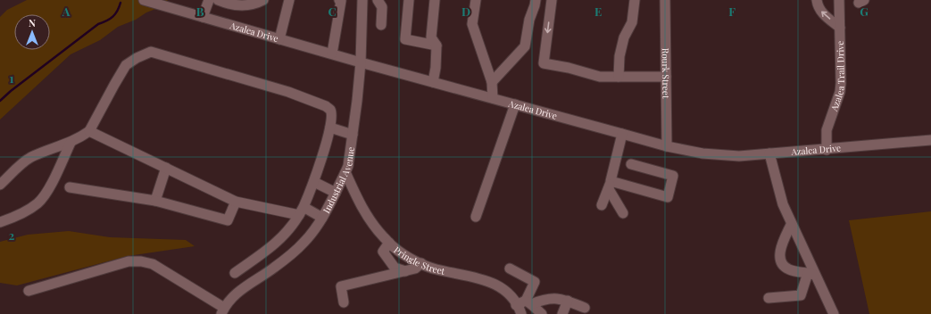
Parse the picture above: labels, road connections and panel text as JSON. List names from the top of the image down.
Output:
{
  "streets": {
    "street": [
      "Azalea Drive",
      "Rourk Street",
      "Azalea Trail Drive",
      "Industrial Avenue",
      "Pringle Street"
    ]
  },
  "crossings": [
    ["Azalea Drive", "Rourk Street"],
    ["Azalea Drive", "Azalea Trail Drive"],
    ["Azalea Drive", "Industrial Avenue"],
    ["Industrial Avenue", "Pringle Street"]
  ],
  "north": "top",
  "grid": {
    "columns": [
      "A",
      "B",
      "C",
      "D",
      "E",
      "F",
      "G"
    ],
    "rows": ["1", "2"]
  }
}
